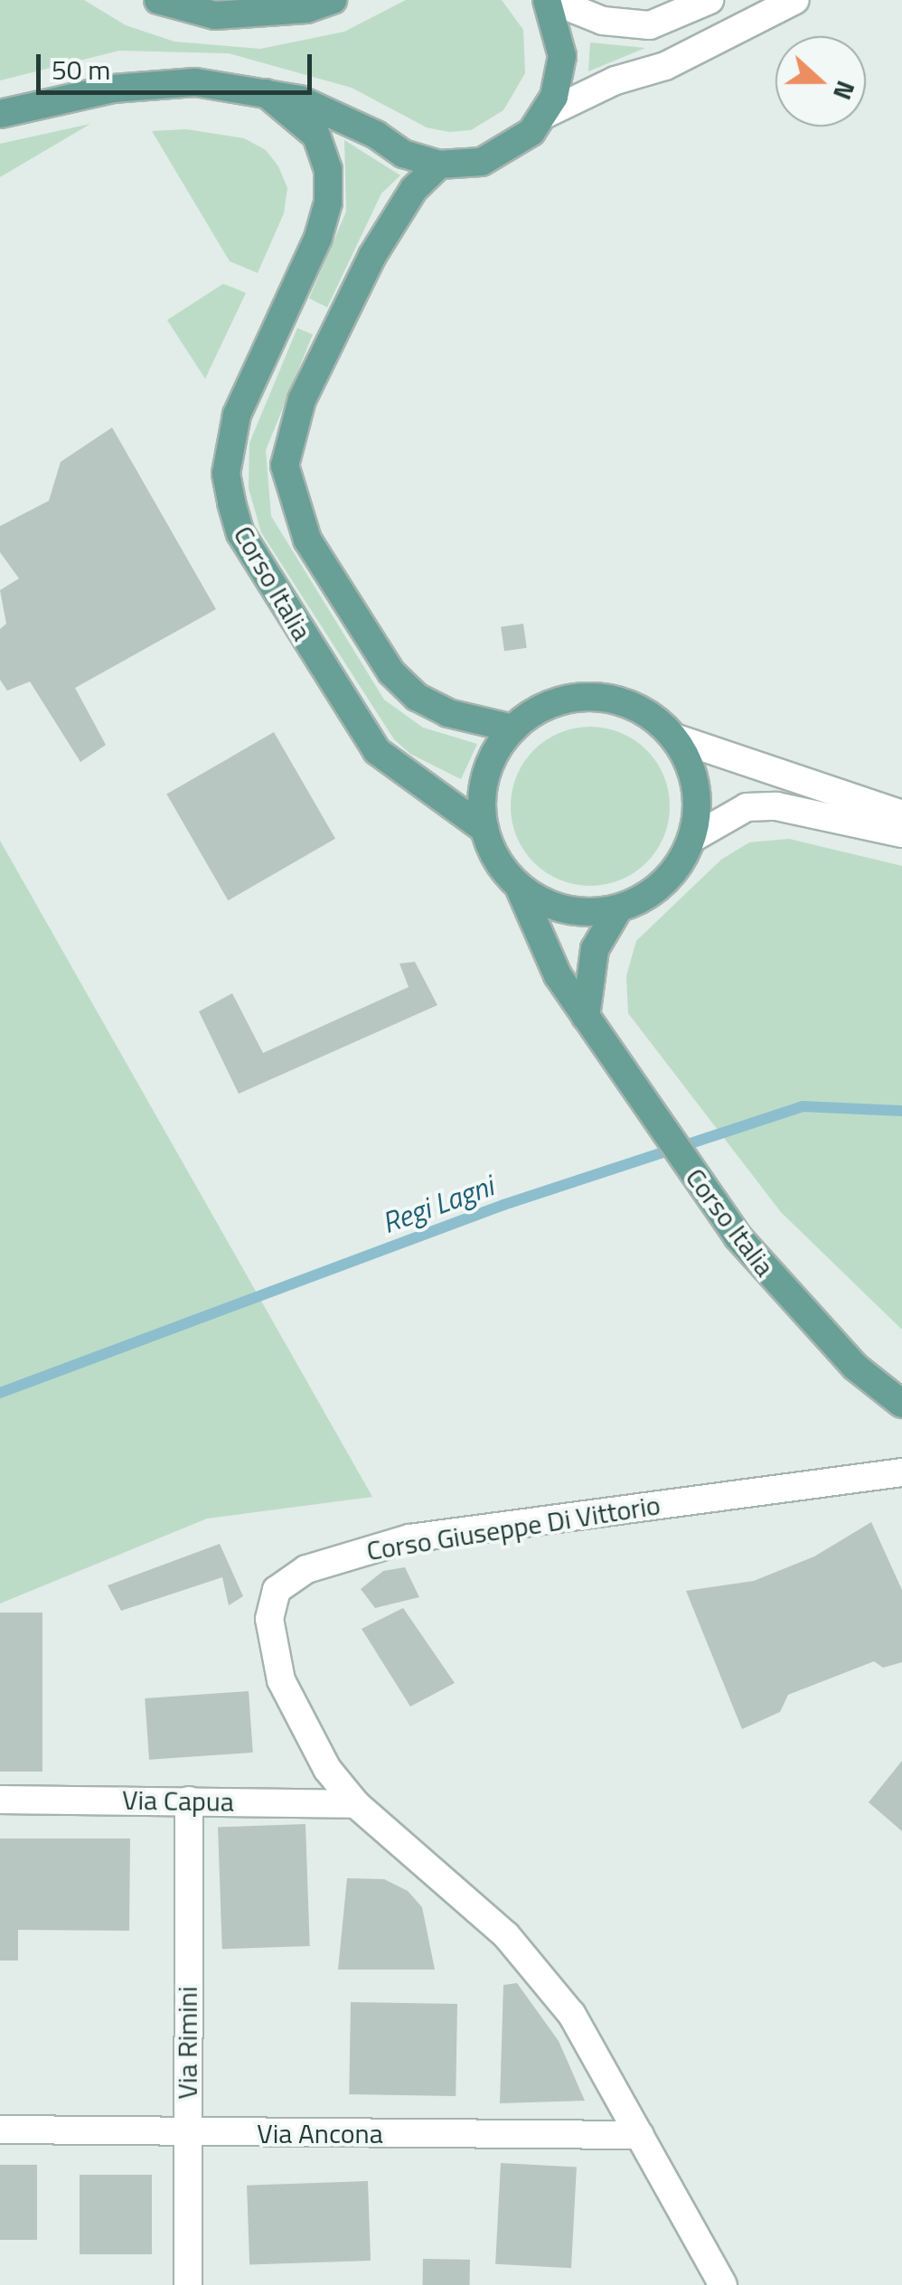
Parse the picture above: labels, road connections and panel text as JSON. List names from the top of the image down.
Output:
{
  "streets": {
    "main road": ["Corso Italia"],
    "street": [
      "Corso Giuseppe Di Vittorio",
      "Via Capua",
      "Via Rimini",
      "Via Ancona"
    ]
  },
  "crossings": [
    ["Corso Giuseppe Di Vittorio", "Via Capua"],
    ["Corso Giuseppe Di Vittorio", "Via Ancona"],
    ["Via Capua", "Via Rimini"],
    ["Via Rimini", "Via Ancona"]
  ],
  "water": ["Regi Lagni"],
  "scale_bar": "50 m",
  "north": "right"
}
